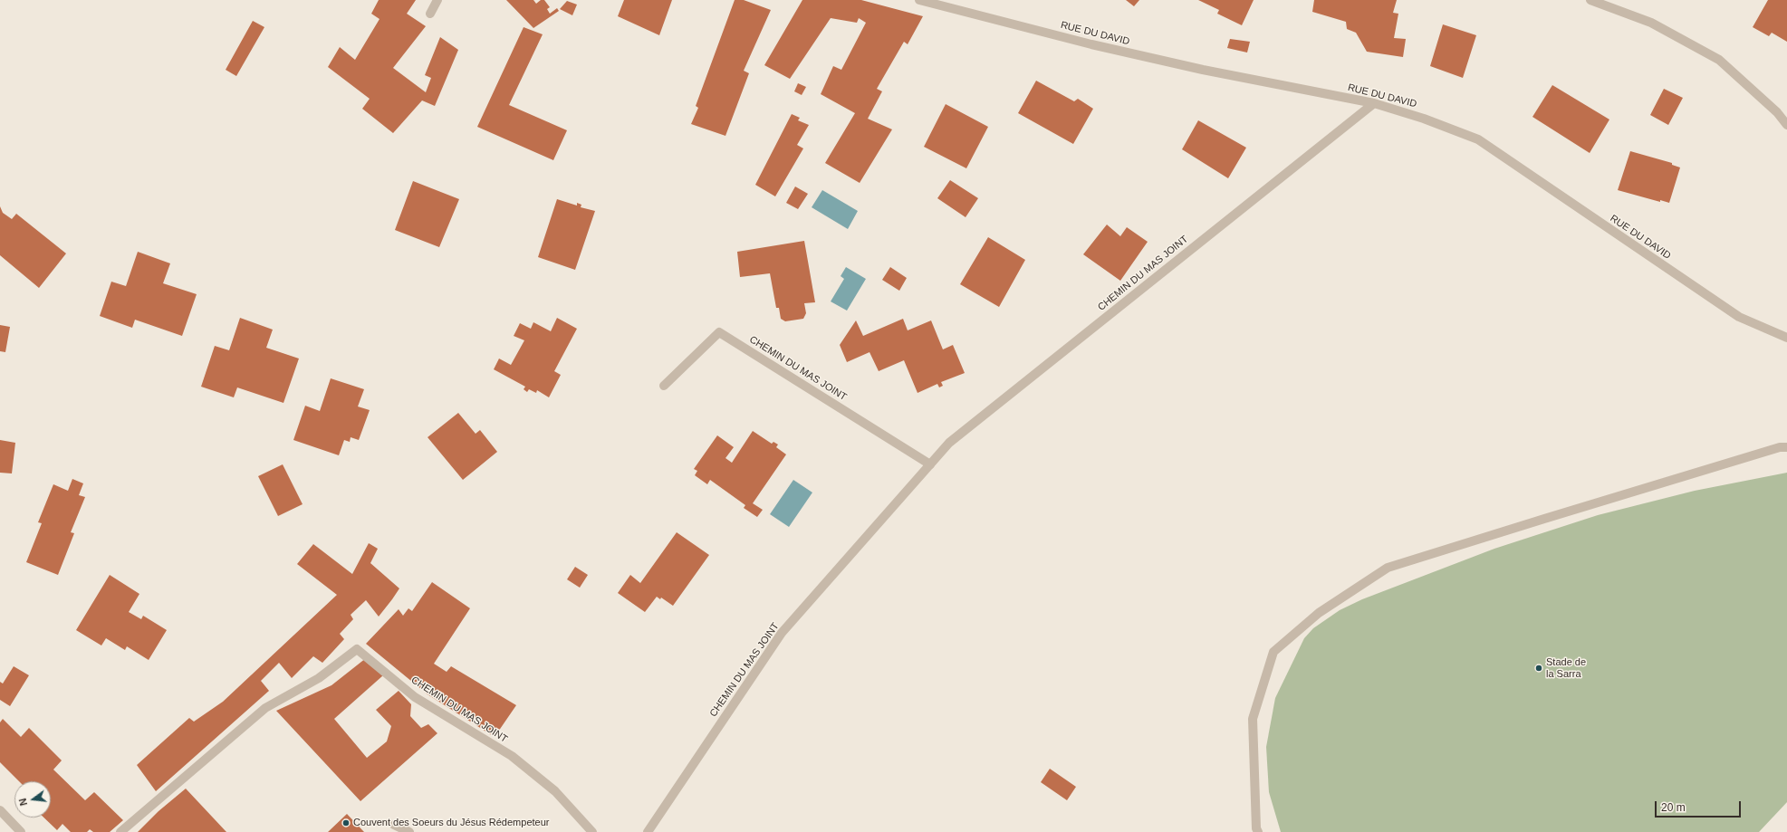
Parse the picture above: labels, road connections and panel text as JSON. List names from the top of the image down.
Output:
{
  "streets": {
    "street": ["RUE DU DAVID", "CHEMIN DU MAS JOINT"]
  },
  "crossings": [
    ["RUE DU DAVID", "CHEMIN DU MAS JOINT"]
  ],
  "places": ["Stade de la Sarra", "Couvent des Soeurs du Jésus Rédempeteur"],
  "scale_bar": "20 m",
  "north": "left"
}
